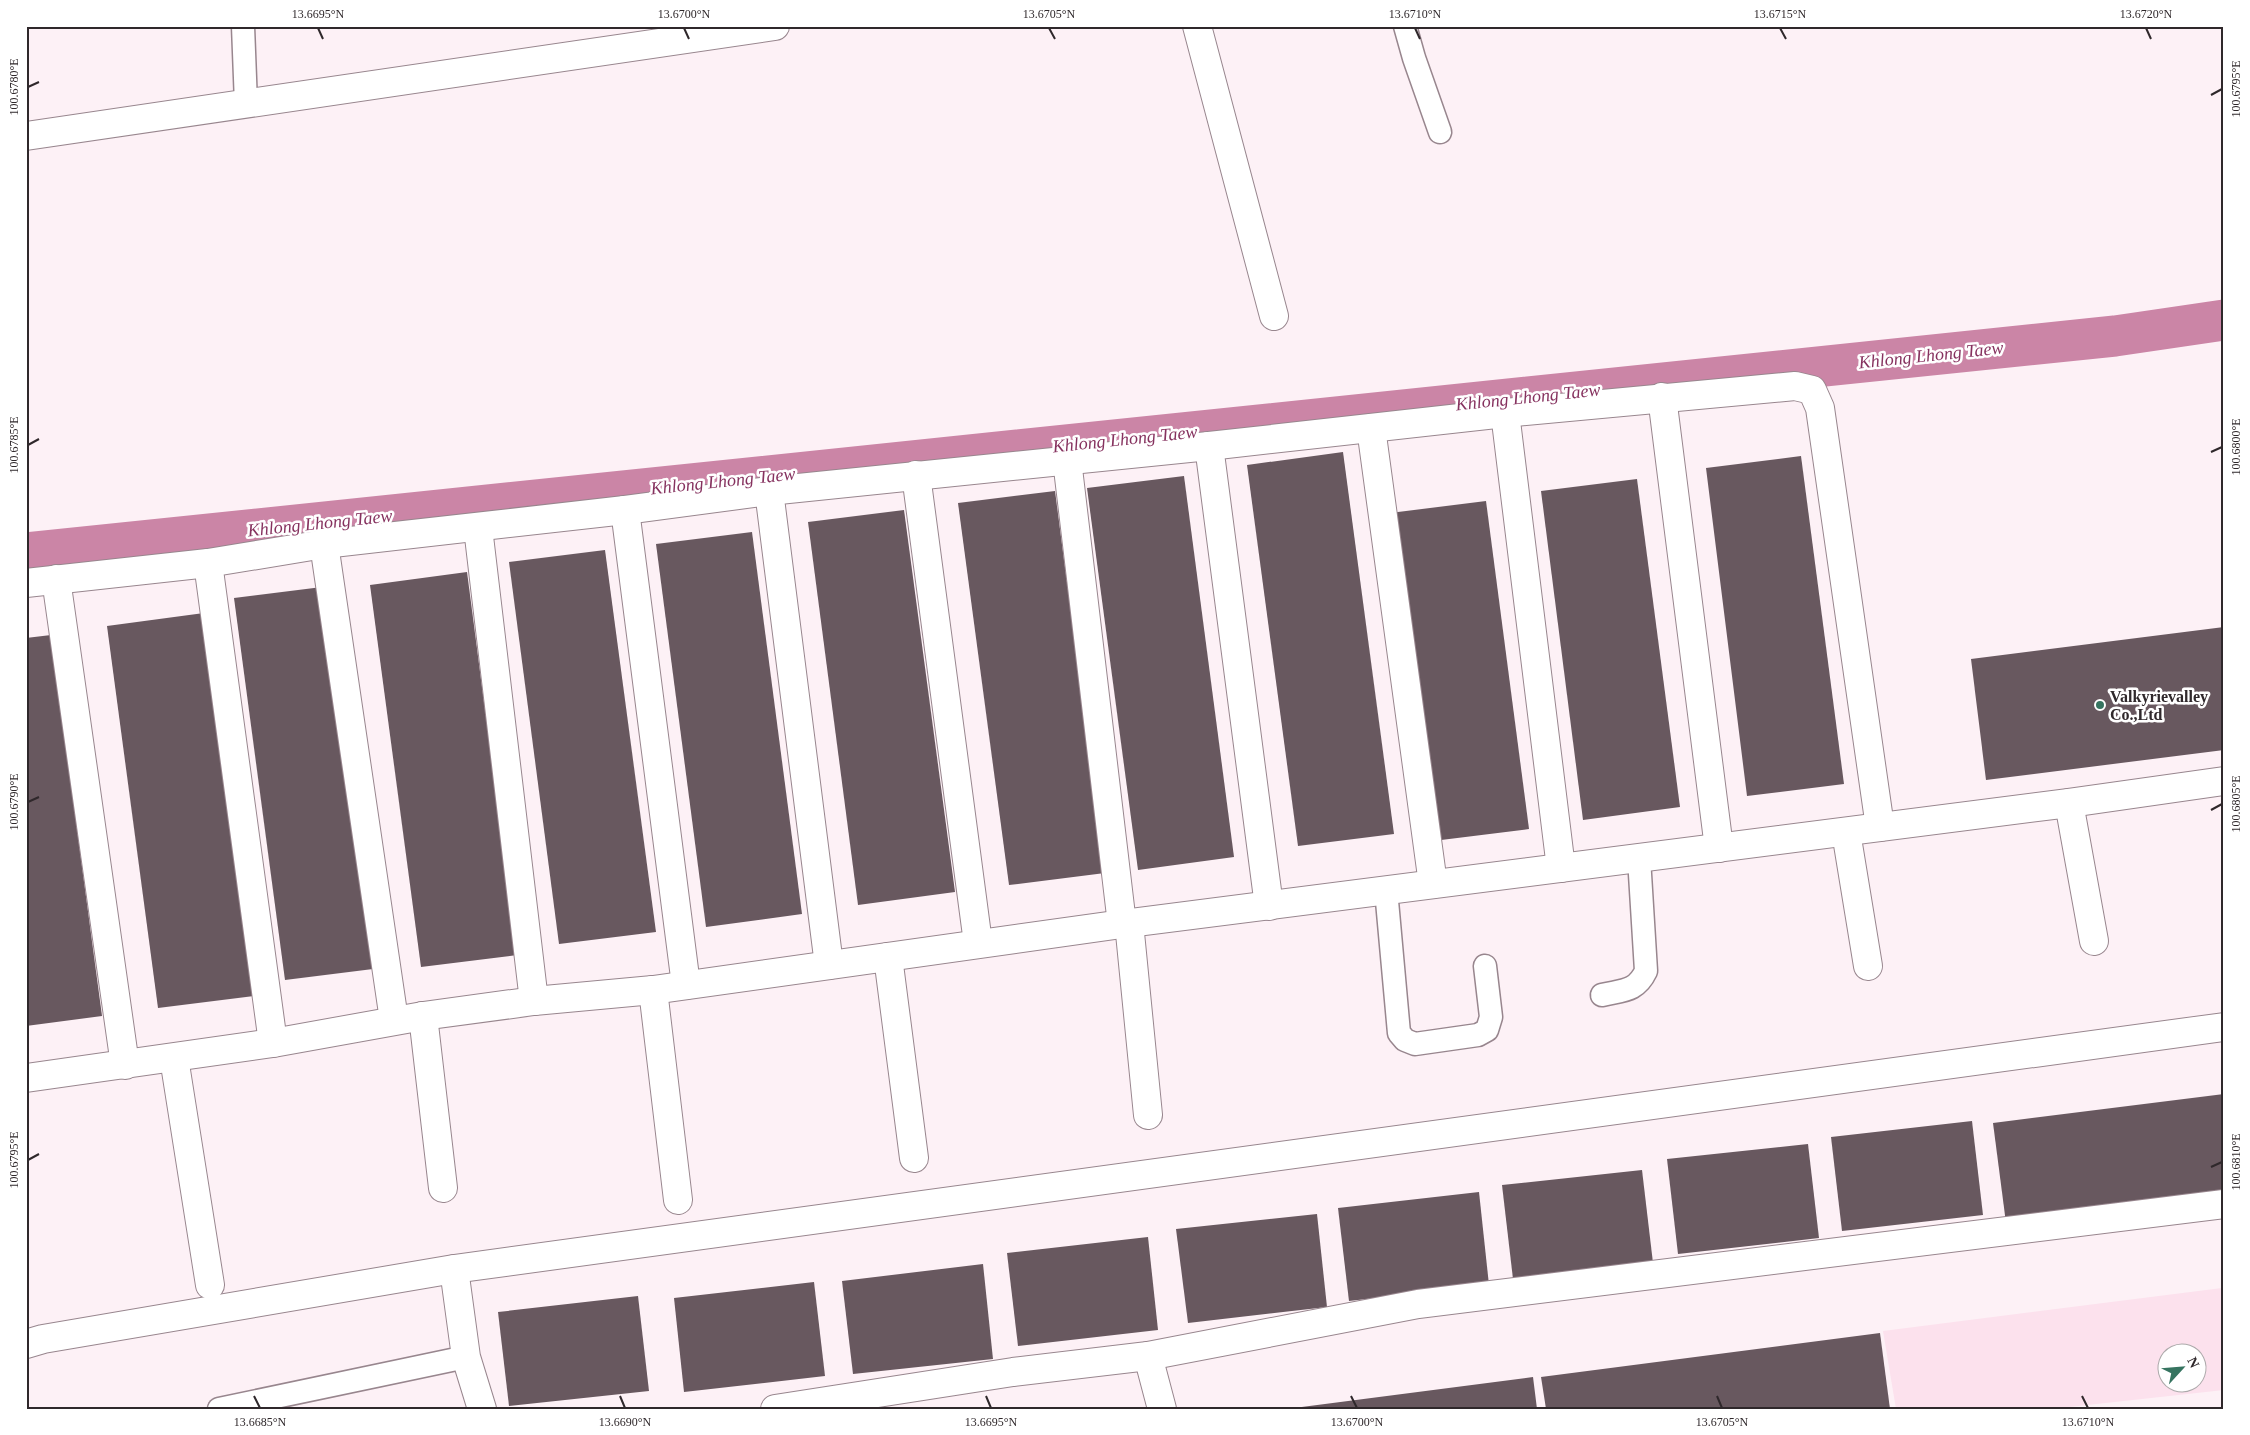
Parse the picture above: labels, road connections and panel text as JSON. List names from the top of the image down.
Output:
{
  "water": ["Khlong Lhong Taew"],
  "places": ["Valkyrievalley Co.,Ltd"],
  "north": "top right",
  "coordinates": [
    "13.6695°N",
    "13.6700°N",
    "13.6705°N",
    "13.6710°N",
    "13.6715°N",
    "13.6720°N",
    "100.6780°E",
    "100.6795°E",
    "100.6785°E",
    "100.6800°E",
    "100.6790°E",
    "100.6805°E",
    "100.6810°E",
    "13.6685°N",
    "13.6690°N"
  ]
}
